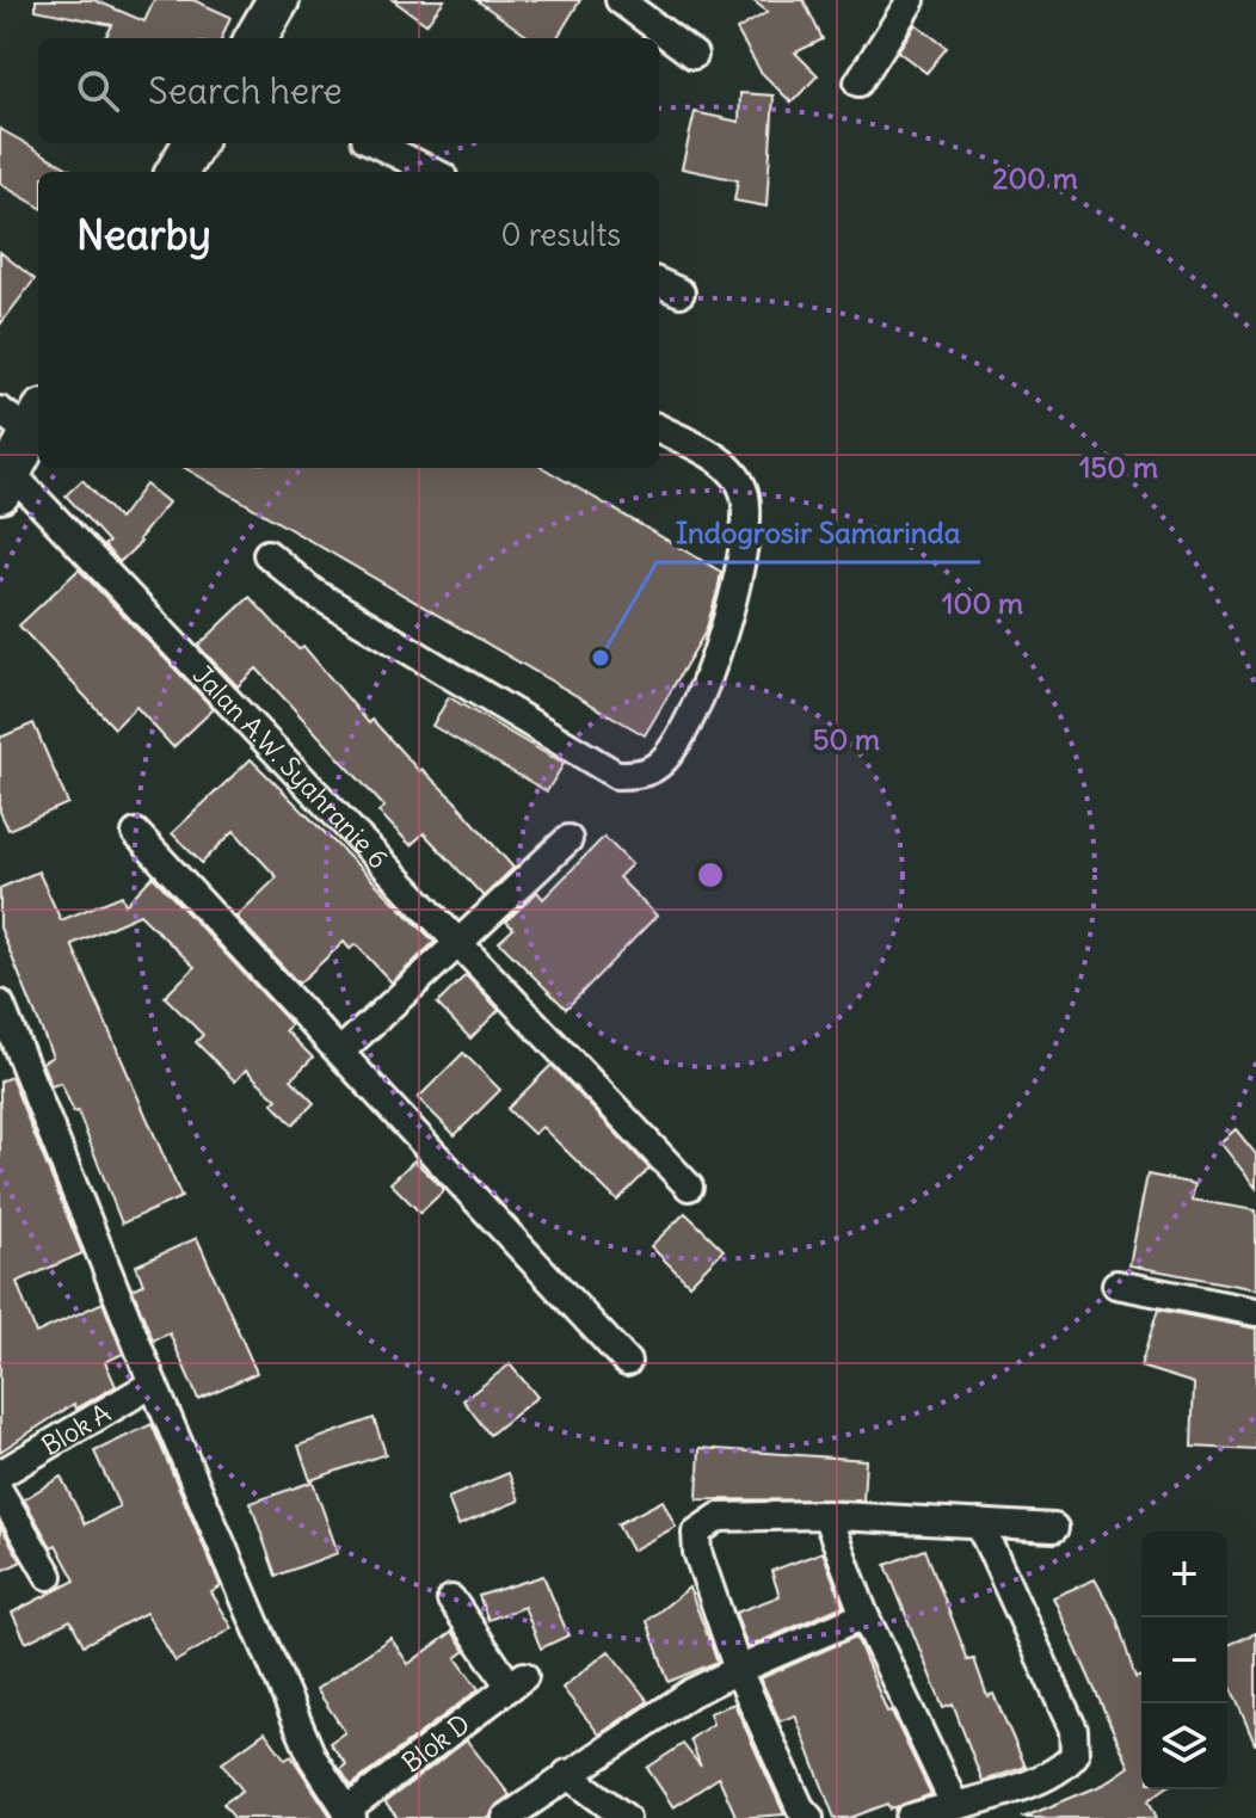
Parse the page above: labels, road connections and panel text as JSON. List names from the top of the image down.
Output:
{
  "streets": {
    "street": ["Jalan A.W. Syahranie 6", "Blok A", "Blok D"]
  },
  "places": ["Indogrosir Samarinda"],
  "page": {
    "search": "Search here",
    "heading": ["Nearby", "0 results"],
    "map_buttons": ["+", "−"]
  },
  "rings": [
    "200 m",
    "150 m",
    "100 m",
    "50 m"
  ]
}
